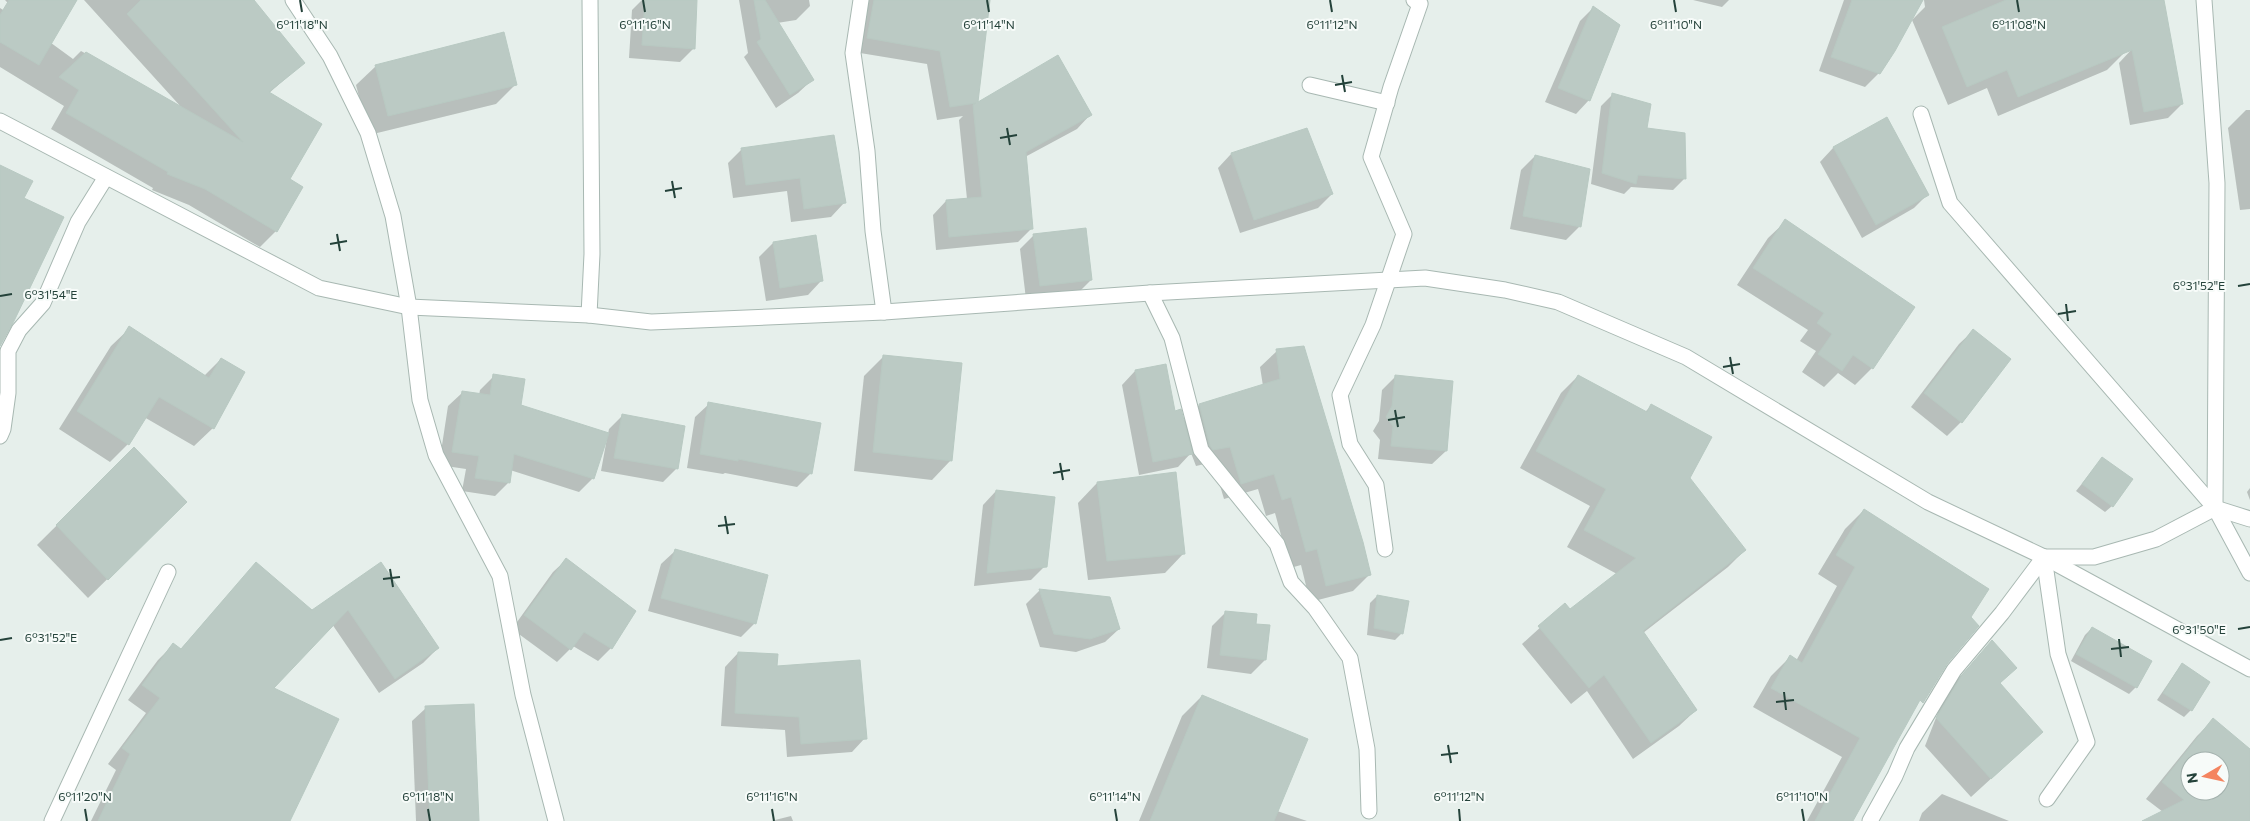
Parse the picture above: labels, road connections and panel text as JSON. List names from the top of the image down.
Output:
{
  "north": "left",
  "coordinates": [
    "6°11'18\"N",
    "6°11'16\"N",
    "6°11'14\"N",
    "6°11'12\"N",
    "6°11'10\"N",
    "6°11'08\"N",
    "6°31'52\"E",
    "6°31'54\"E",
    "6°31'50\"E",
    "6°11'20\"N"
  ]
}
